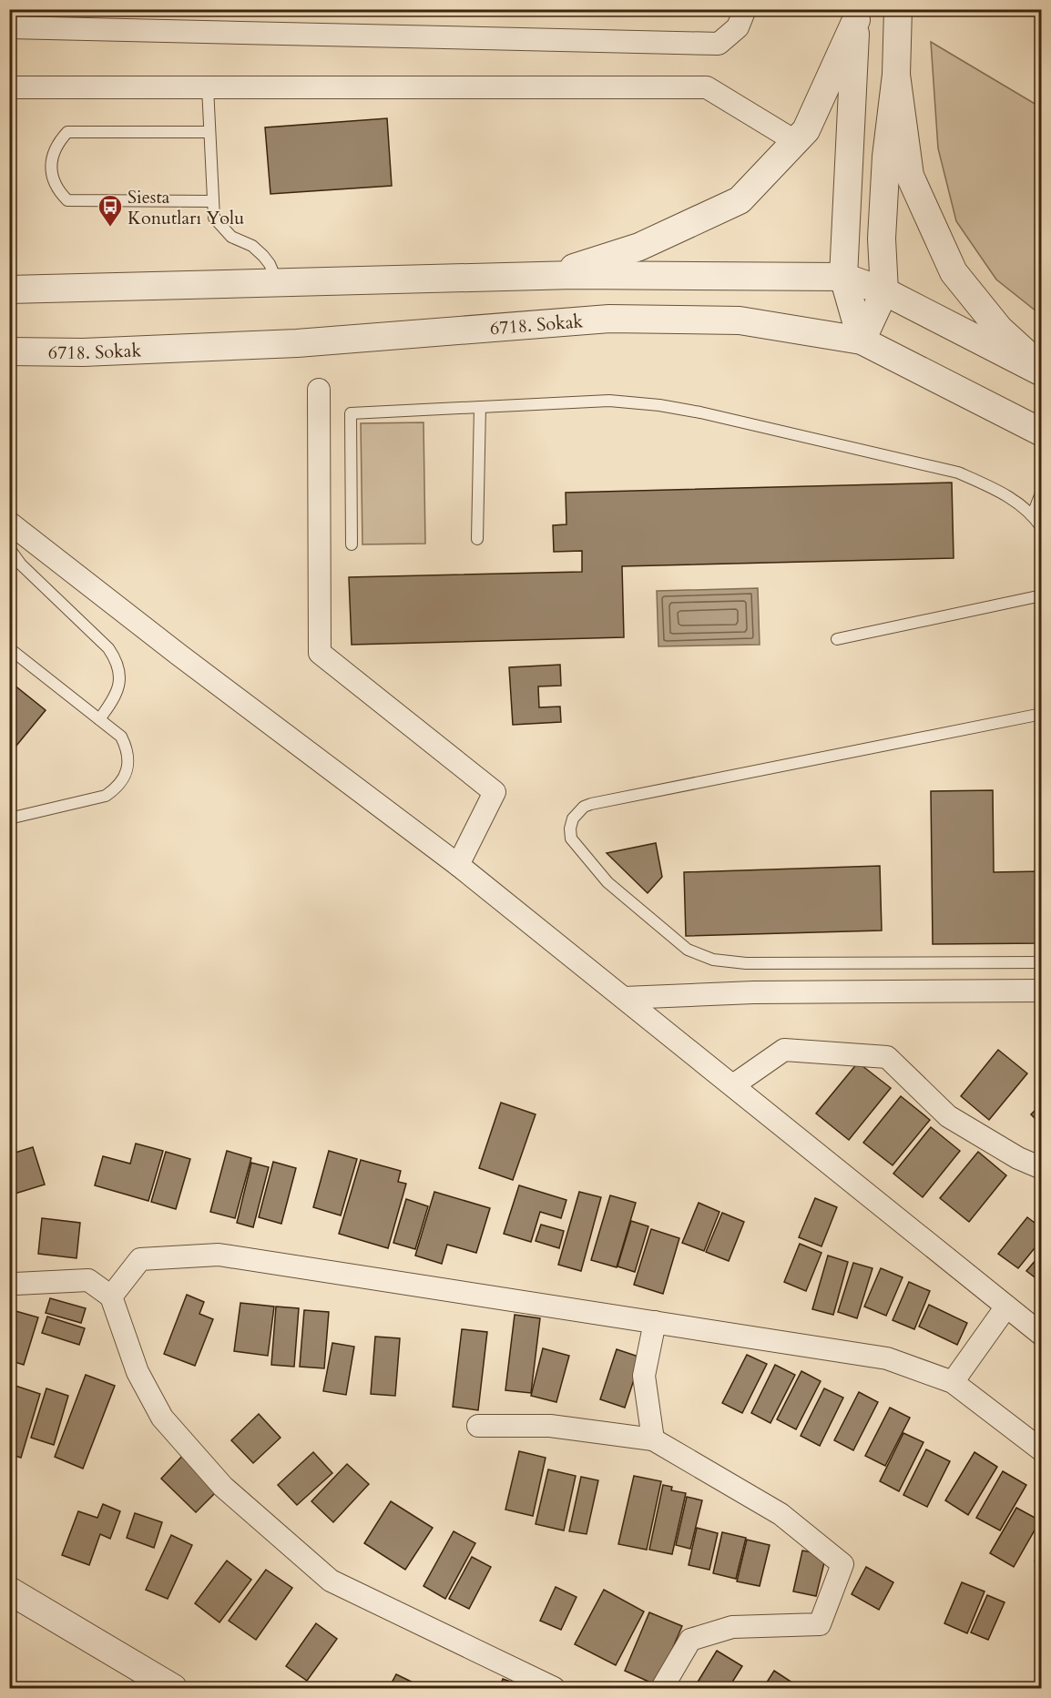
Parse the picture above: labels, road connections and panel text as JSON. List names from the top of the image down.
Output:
{
  "streets": {
    "street": ["6718. Sokak"]
  },
  "places": {
    "bus stop": ["Siesta Konutları Yolu"]
  }
}
